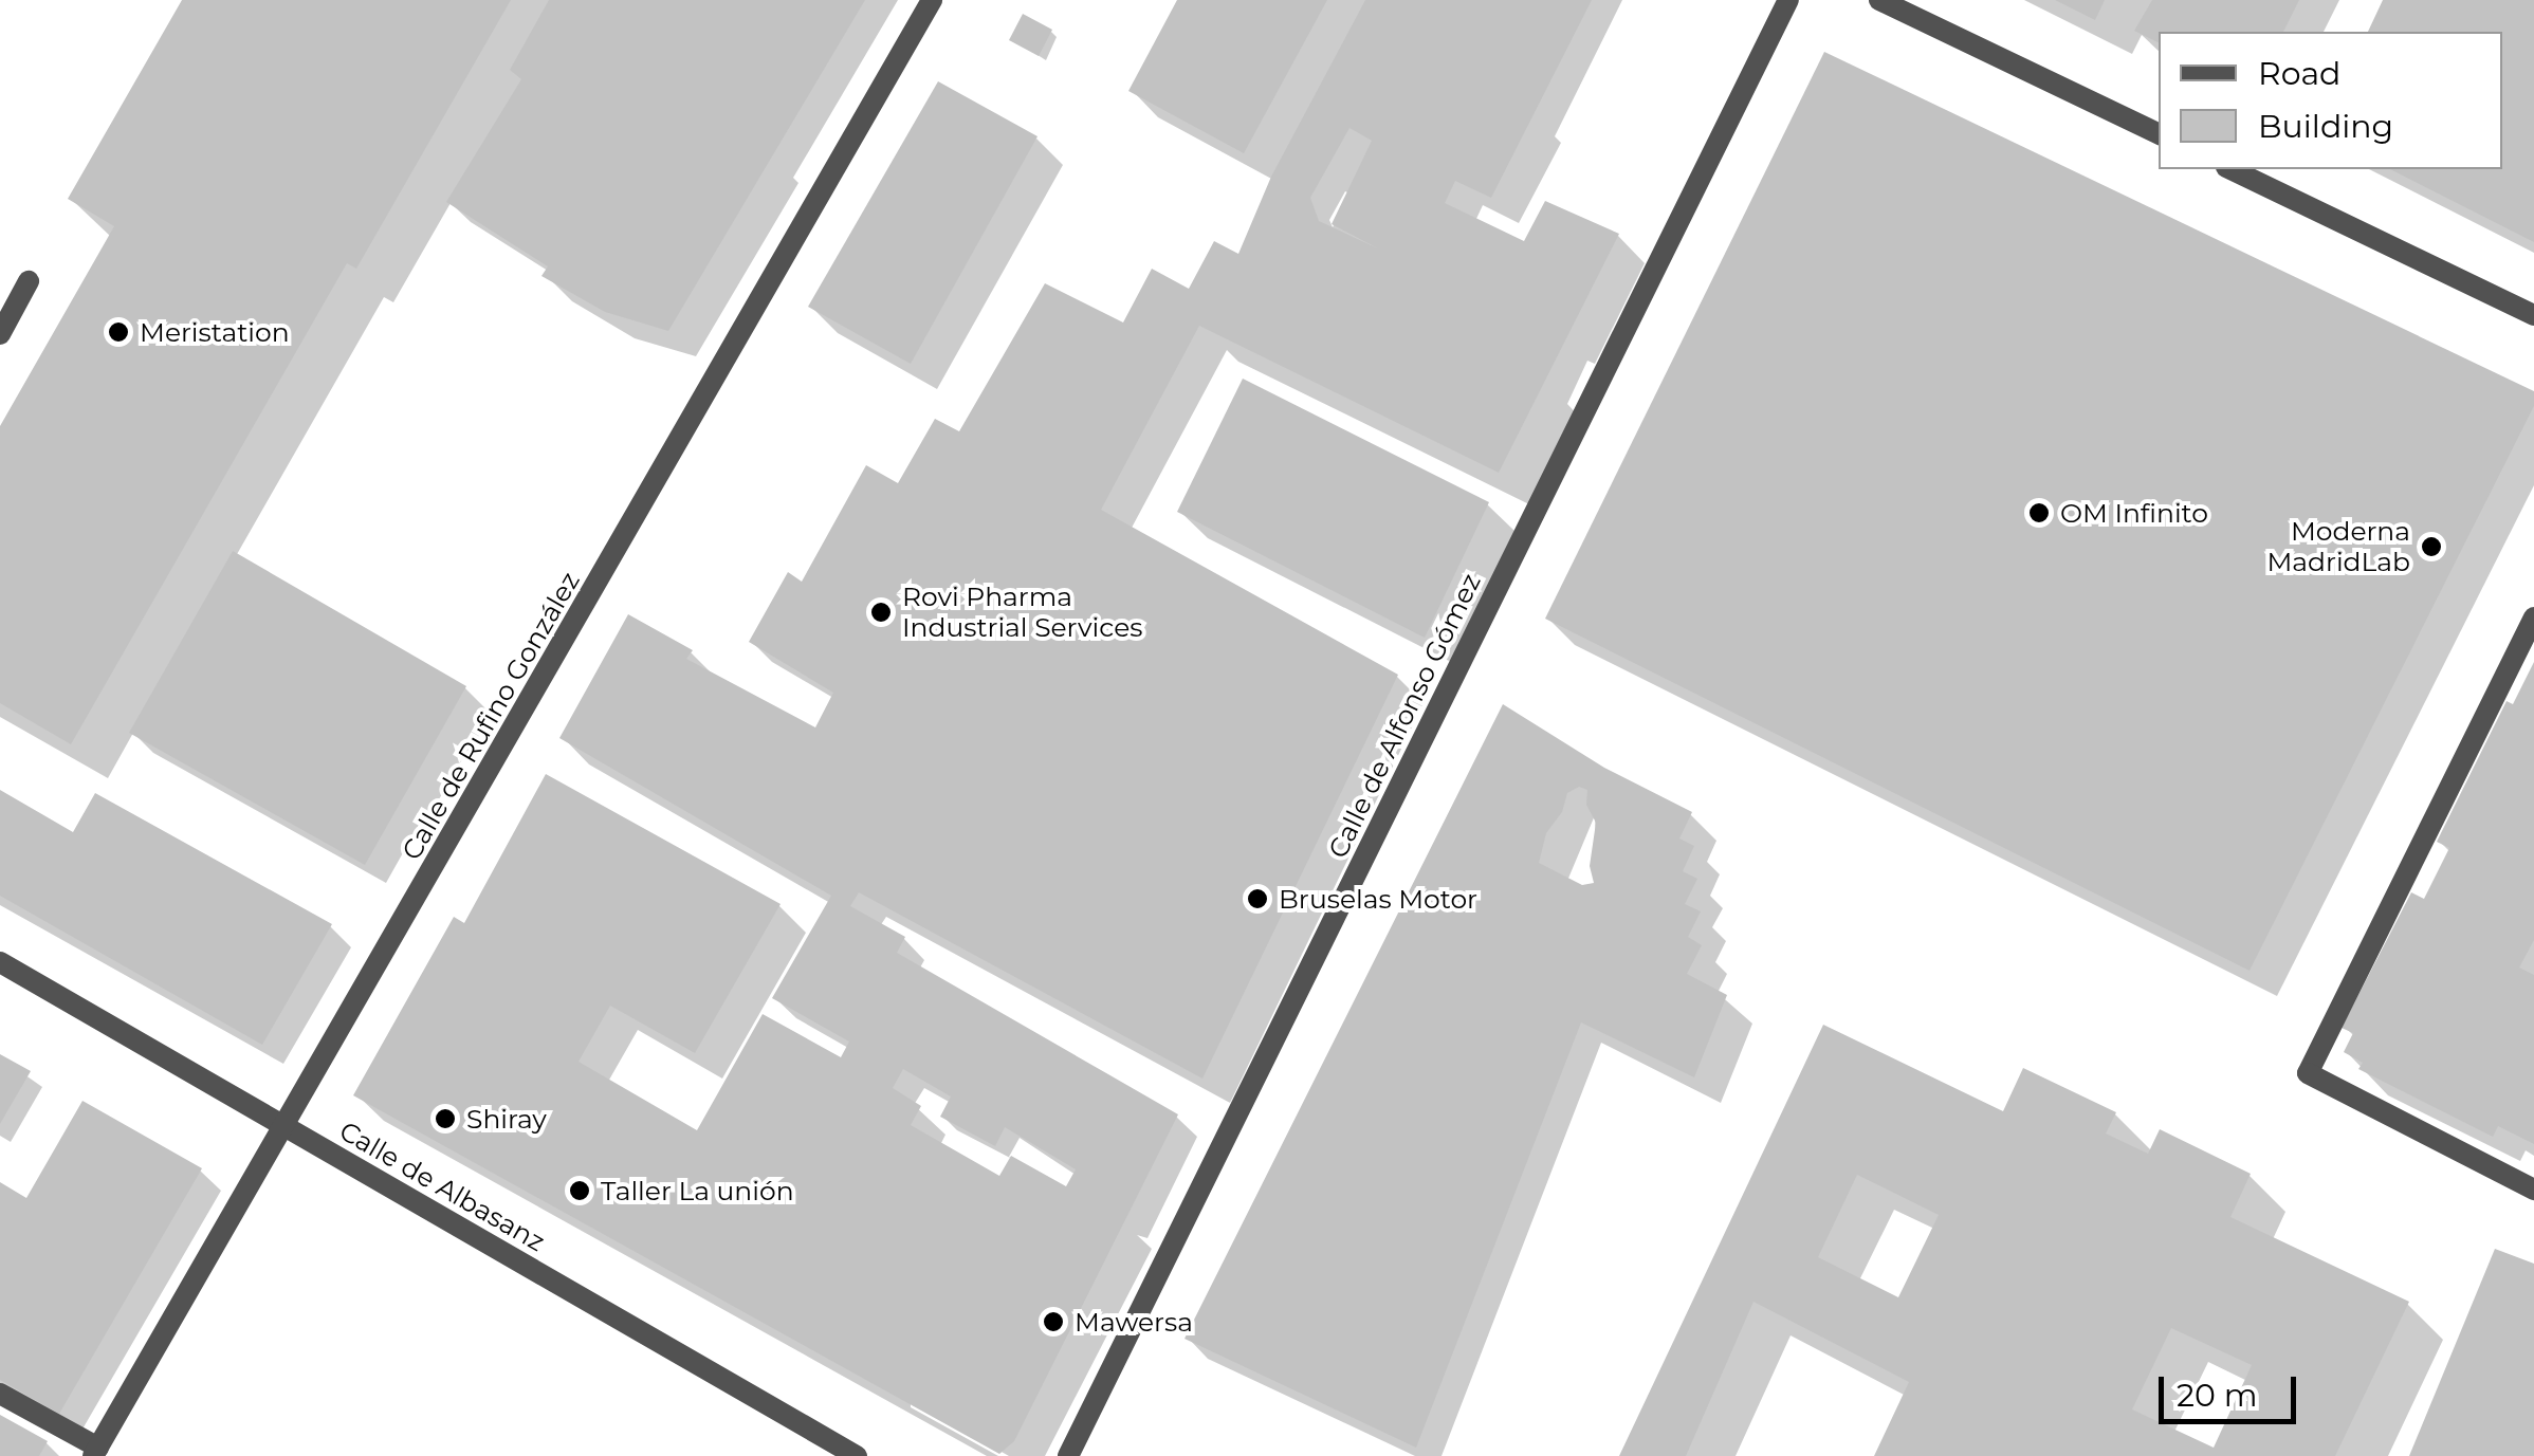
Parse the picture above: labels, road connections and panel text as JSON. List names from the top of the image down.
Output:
{
  "streets": {
    "street": ["Calle de Rufino González", "Calle de Alfonso Gómez", "Calle de Albasanz"]
  },
  "crossings": [
    ["Calle de Rufino González", "Calle de Albasanz"]
  ],
  "places": [
    "Meristation",
    "OM Infinito",
    "Moderna MadridLab",
    "Rovi Pharma Industrial Services",
    "Bruselas Motor",
    "Shiray",
    "Taller La unión",
    "Mawersa"
  ],
  "legend": ["Road", "Building"],
  "scale_bar": "20 m"
}
